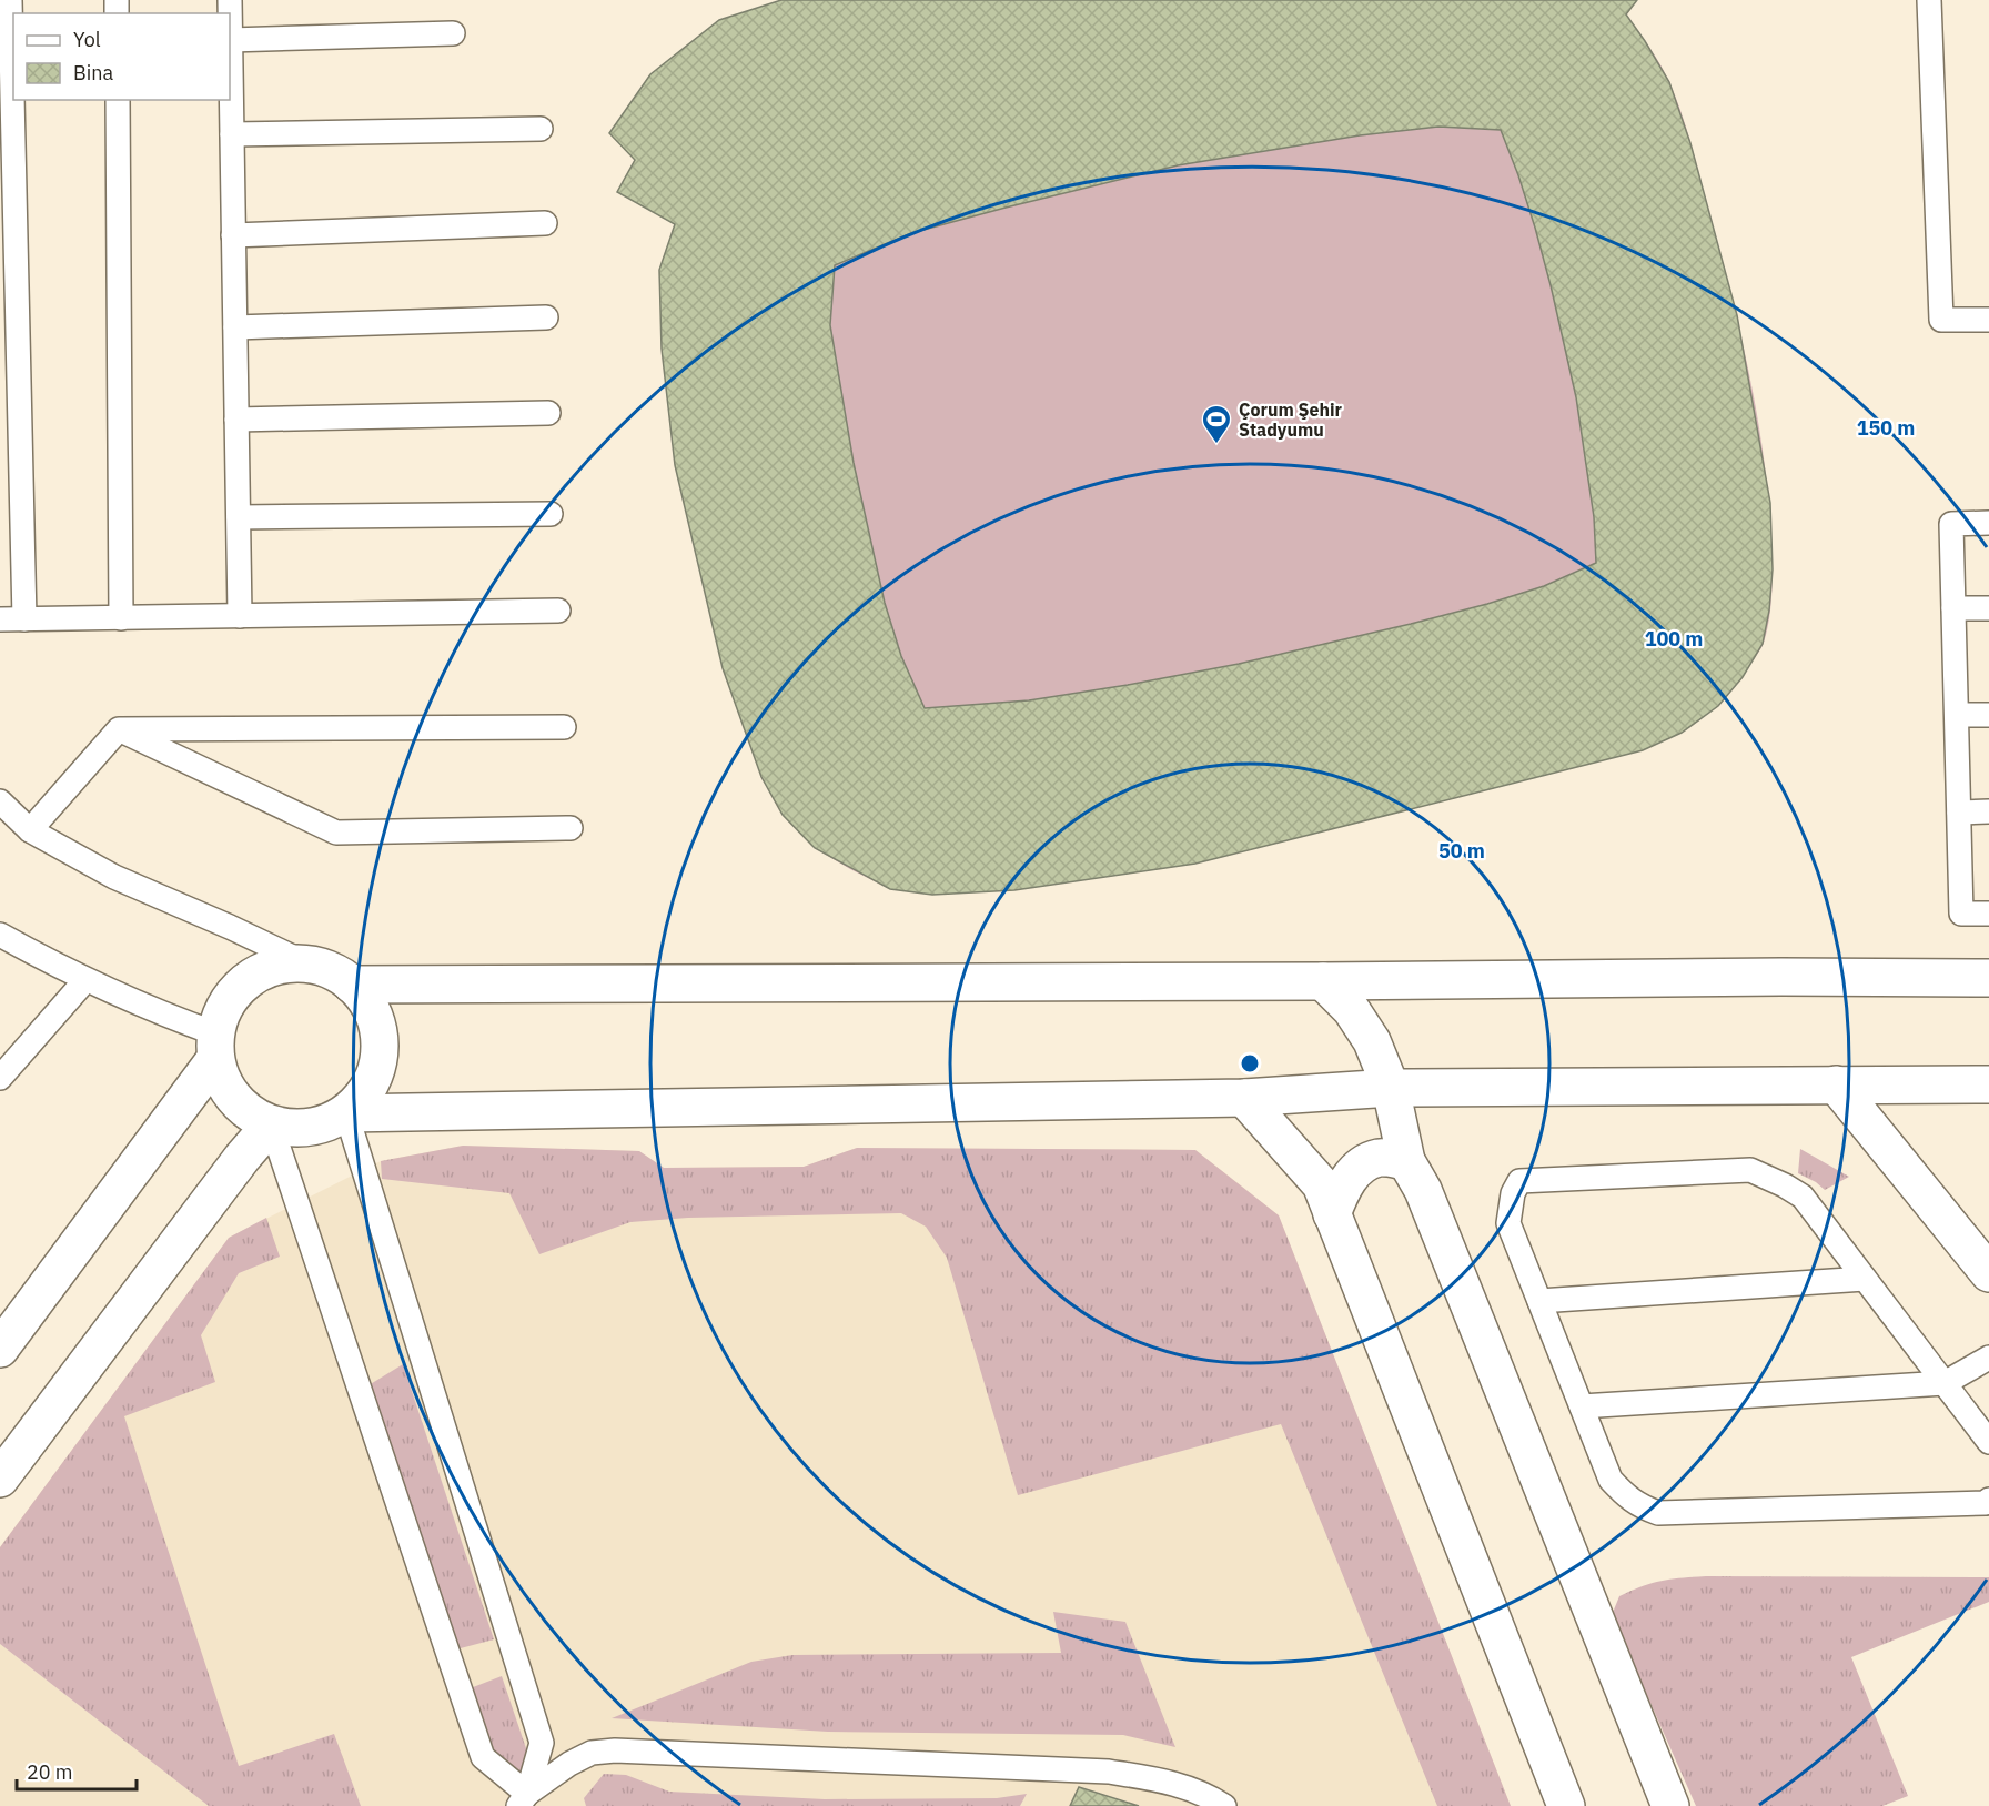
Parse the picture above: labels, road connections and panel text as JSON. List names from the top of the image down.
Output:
{
  "places": {
    "sports": ["Çorum Şehir Stadyumu"]
  },
  "legend": ["Yol", "Bina"],
  "scale_bar": "20 m",
  "rings": ["150 m", "100 m", "50 m"]
}
